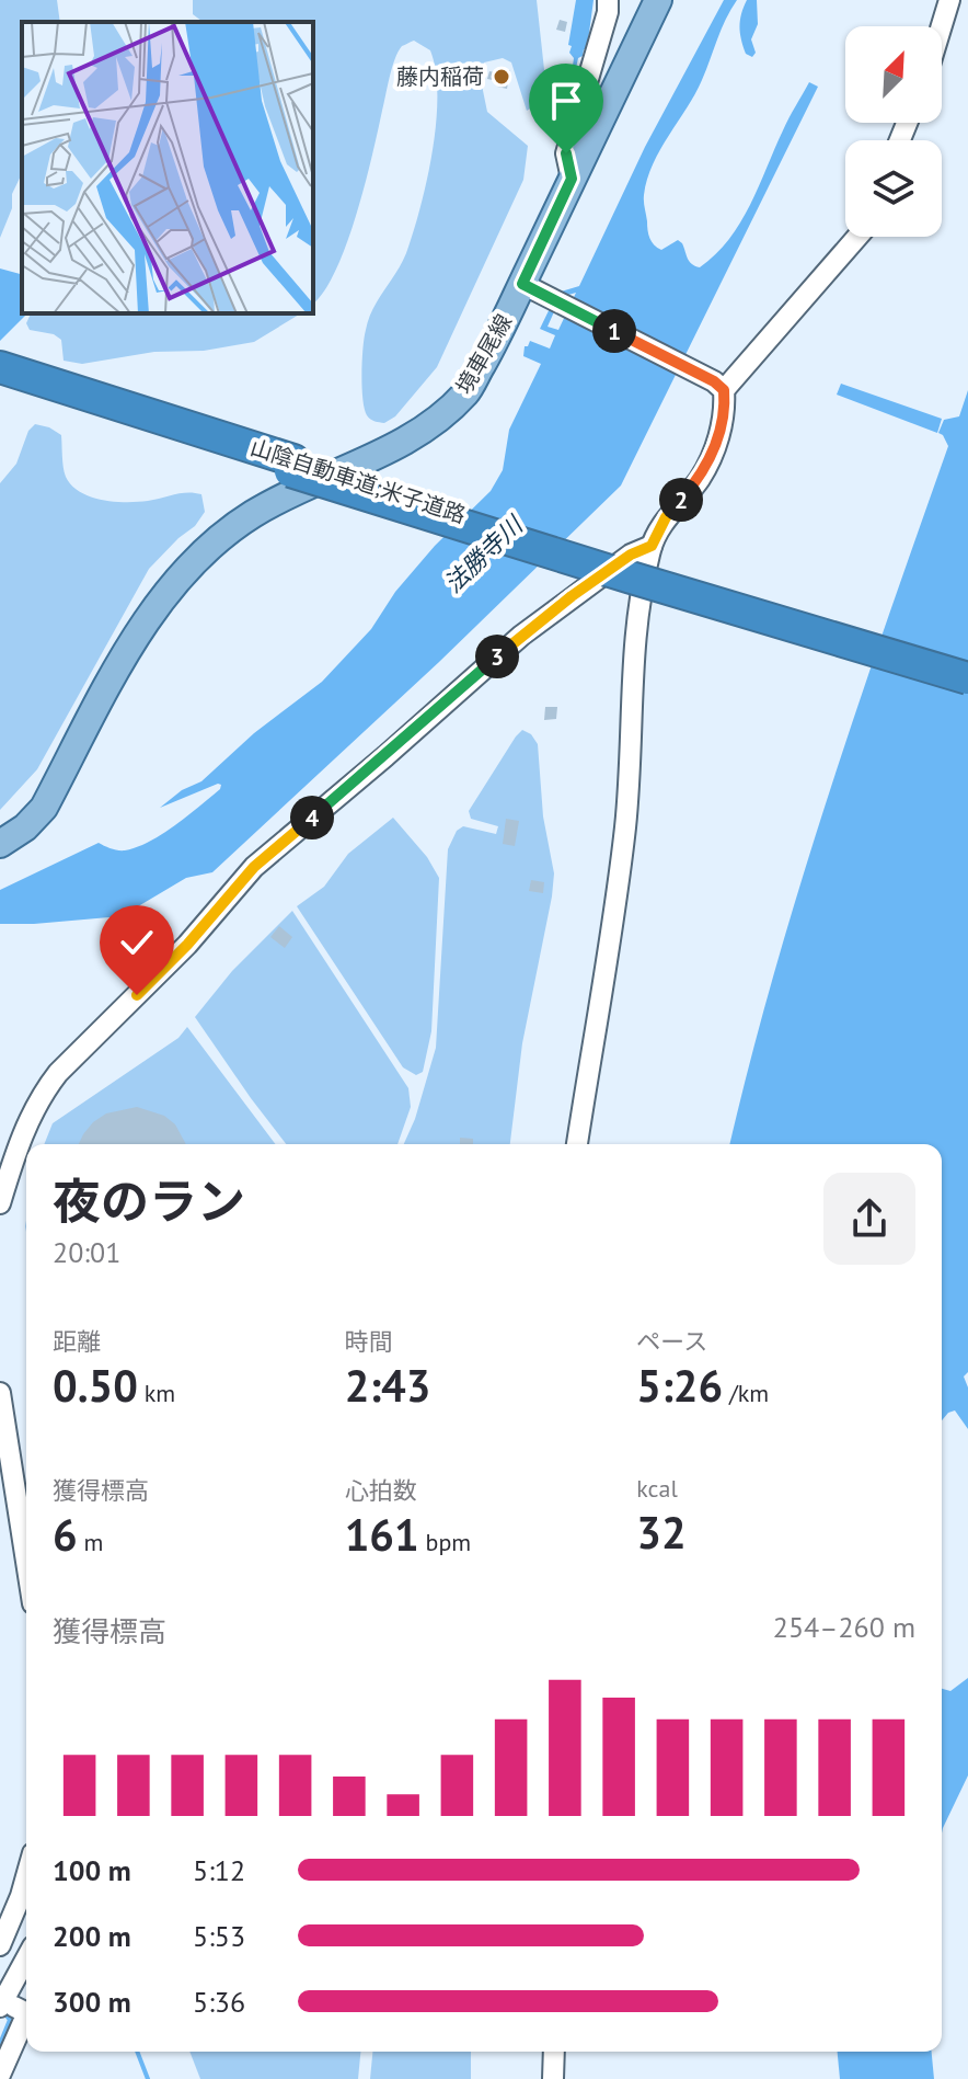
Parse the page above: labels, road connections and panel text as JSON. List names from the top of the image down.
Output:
{
  "streets": {
    "highway": ["山陰自動車道;米子道路"],
    "main road": ["境車尾線"]
  },
  "water": ["法勝寺川"],
  "places": ["藤内稲荷"],
  "north": "top right",
  "page": {
    "pins": [
      "1",
      "2",
      "3",
      "4"
    ],
    "heading": ["夜のラン", "20:01"],
    "stats": [
      ["距離", "0.50 km"],
      ["時間", "2:43"],
      ["ペース", "5:26 /km"],
      ["獲得標高", "6 m"],
      ["心拍数", "161 bpm"],
      ["kcal", "32"]
    ],
    "chart": ["獲得標高", "254–260 m"],
    "list": [
      {
        "name": "100 m",
        "note": "5:12"
      },
      {
        "name": "200 m",
        "note": "5:53"
      },
      {
        "name": "300 m",
        "note": "5:36"
      }
    ]
  }
}
